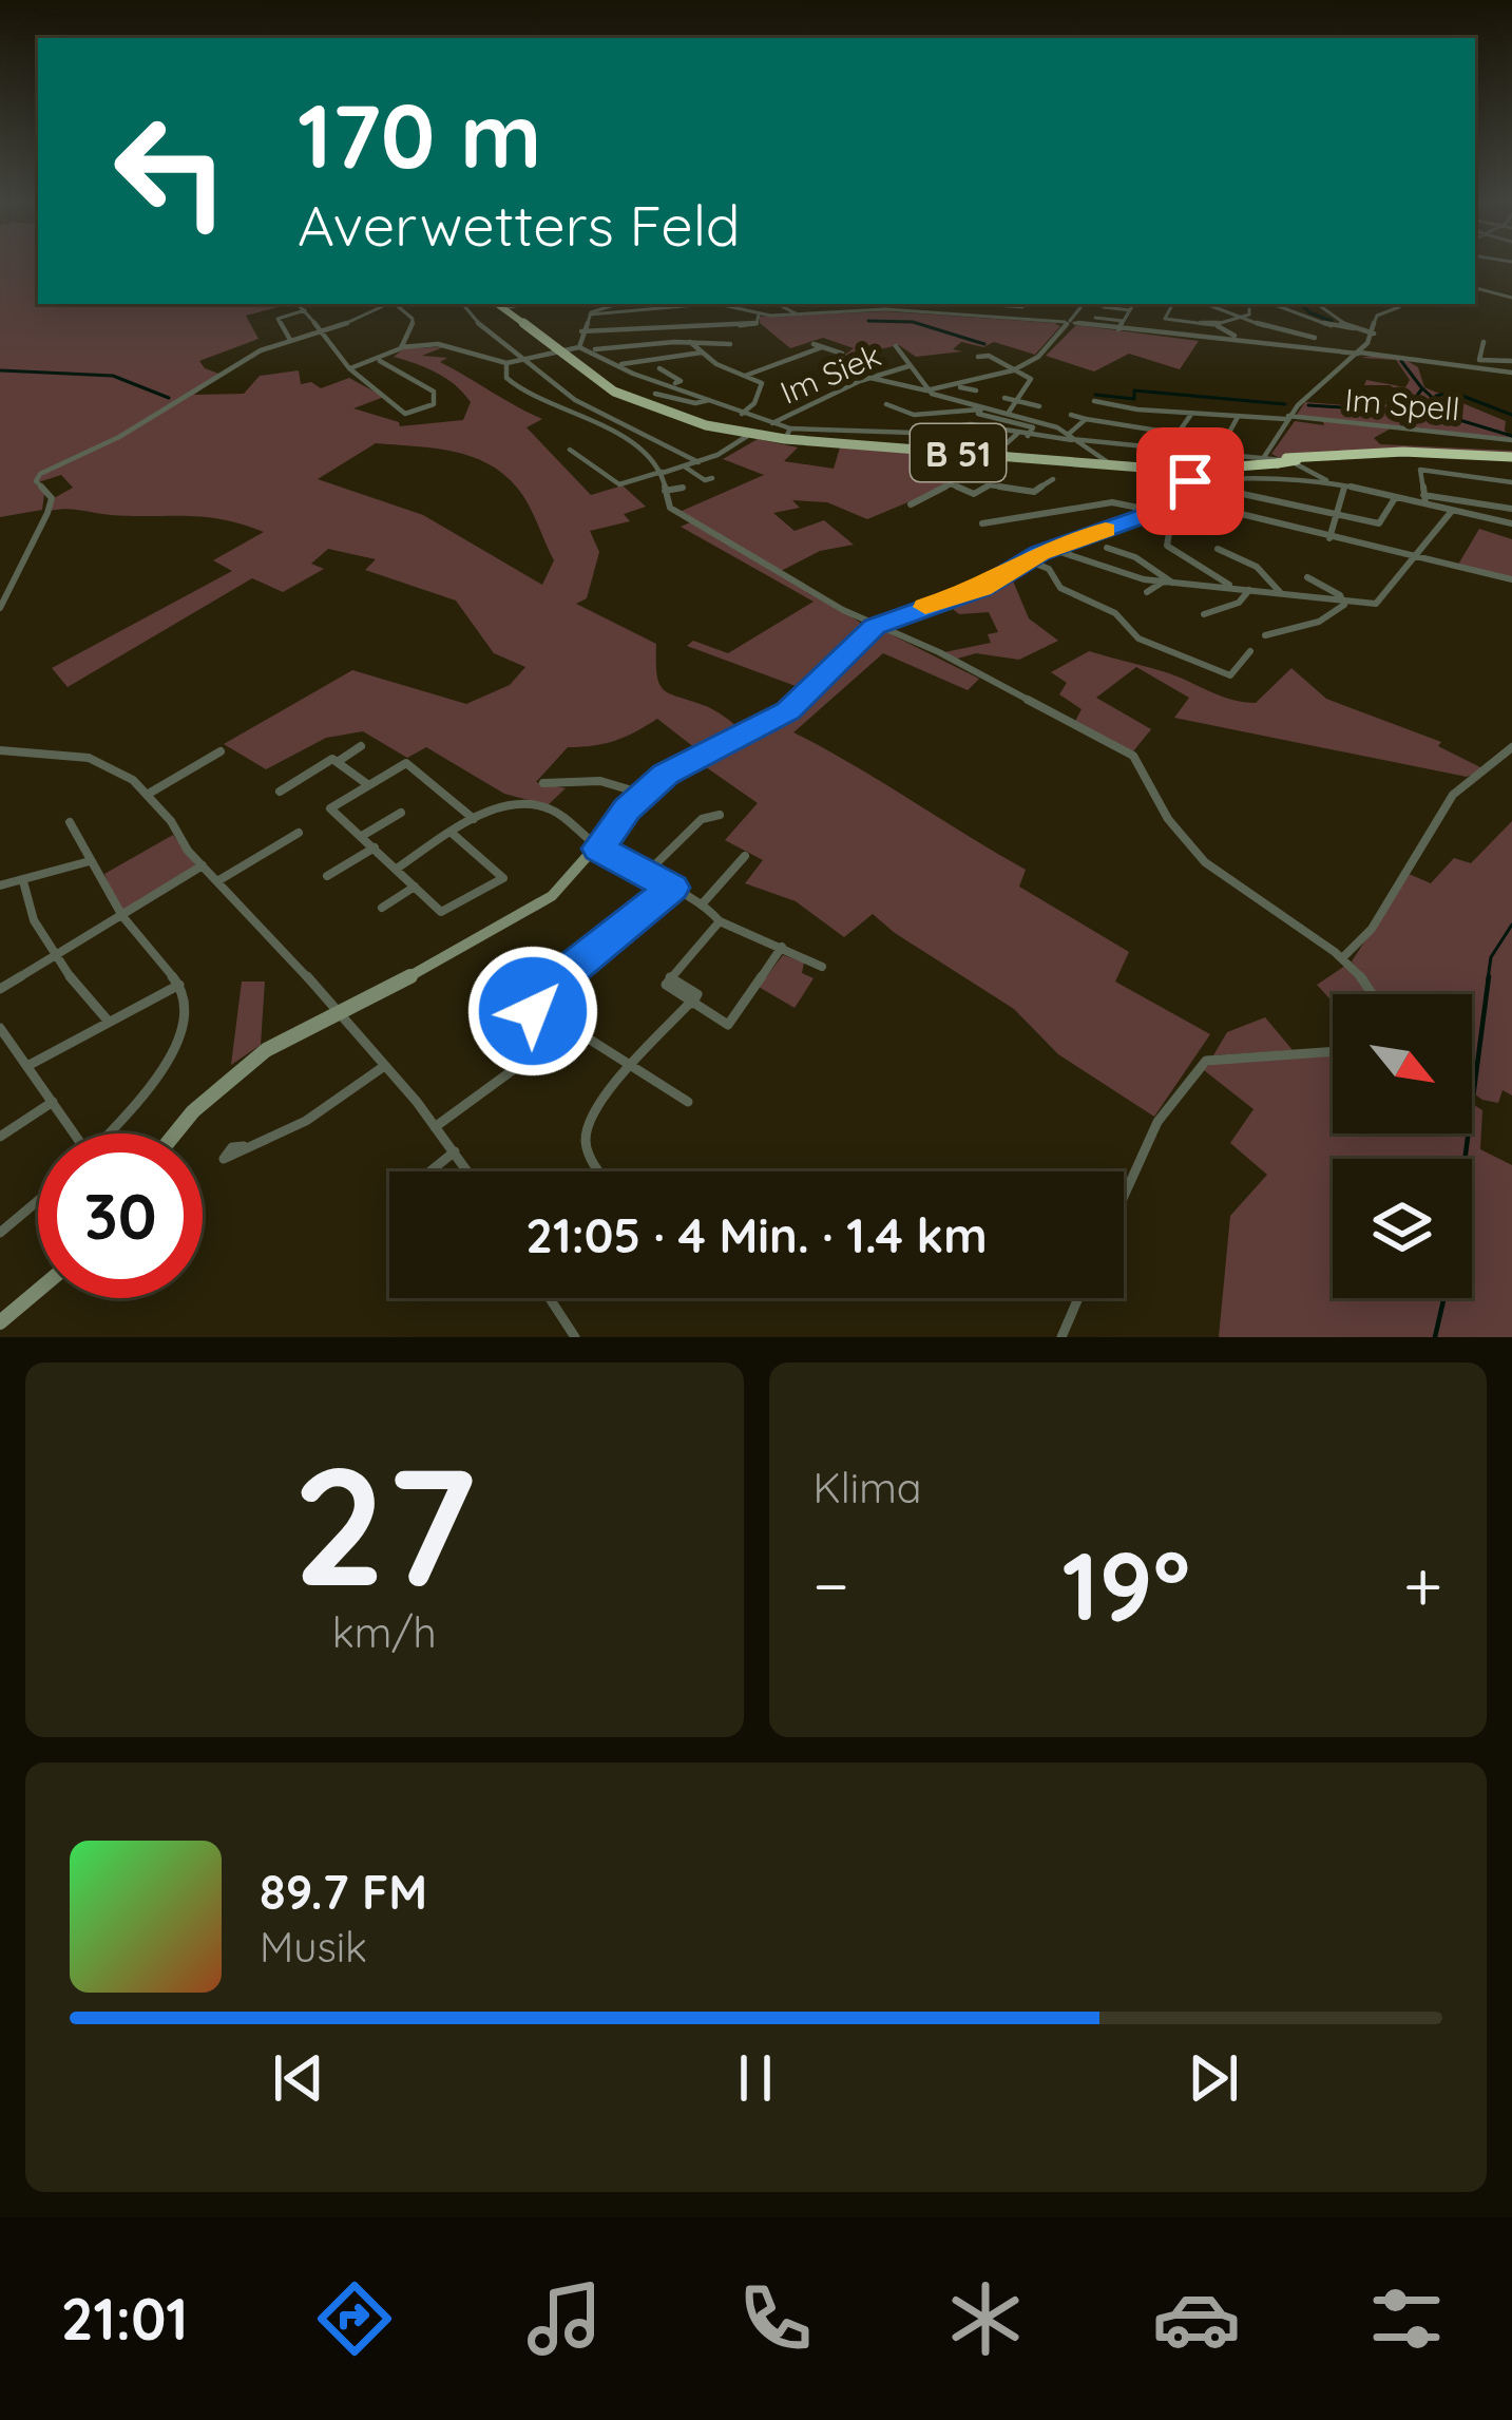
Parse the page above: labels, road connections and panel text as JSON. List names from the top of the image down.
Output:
{
  "streets": {
    "main road": ["B 51"],
    "street": ["Im Siek", "Im Spell"]
  },
  "north": "bottom right",
  "page": {
    "turn": ["170 m", "Averwetters Feld"],
    "limit": "30",
    "trip": "21:05 · 4 Min. · 1.4 km",
    "tile": [
      ["27", "km/h"],
      "Klima"
    ],
    "heat": ["−", "19°", "+"],
    "song": ["89.7 FM", "Musik"],
    "tabs": "21:01"
  }
}
